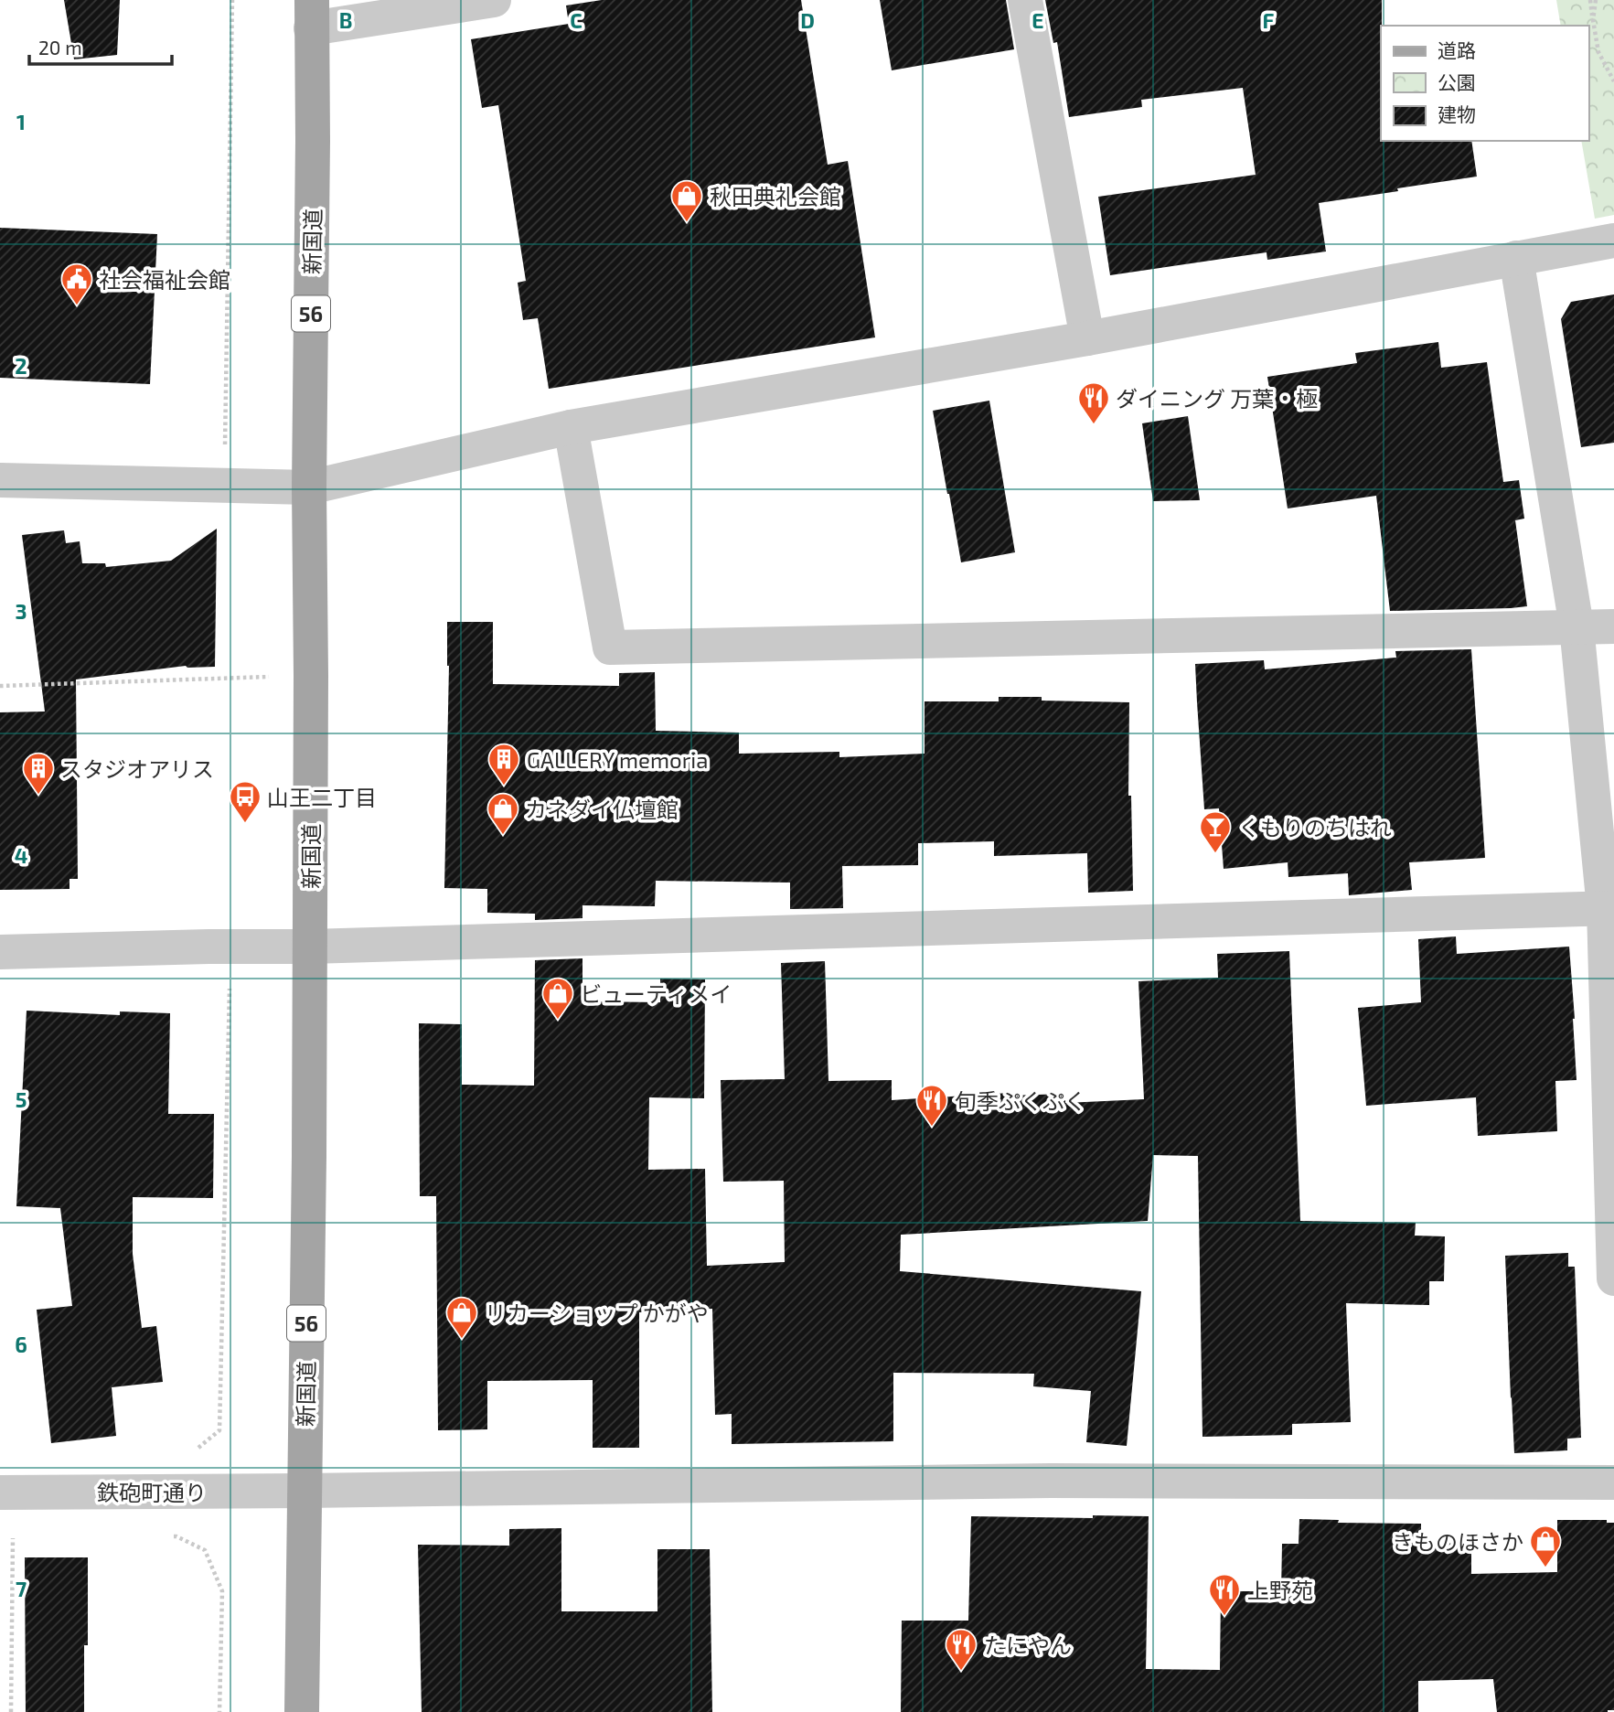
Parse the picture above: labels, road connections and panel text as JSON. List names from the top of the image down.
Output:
{
  "streets": {
    "main road": ["新国道", "56"],
    "street": ["鉄砲町通り"]
  },
  "crossings": [
    ["新国道", "鉄砲町通り"]
  ],
  "places": {
    "shop": [
      "秋田典礼会館",
      "カネダイ仏壇館",
      "ビューティメイ",
      "リカーショップ かがや",
      "きものほさか"
    ],
    "public building": ["社会福祉会館"],
    "restaurant": [
      "ダイニング 万葉・極",
      "旬季ぷくぷく",
      "上野苑",
      "たにやん"
    ],
    "building": ["GALLERY memoria", "スタジオアリス"],
    "bus stop": ["山王二丁目"],
    "bar": ["くもりのちはれ"]
  },
  "legend": ["道路", "公園", "建物"],
  "scale_bar": "20 m",
  "grid": {
    "columns": [
      "B",
      "C",
      "D",
      "E",
      "F"
    ],
    "rows": [
      "1",
      "2",
      "3",
      "4",
      "5",
      "6",
      "7"
    ]
  }
}
